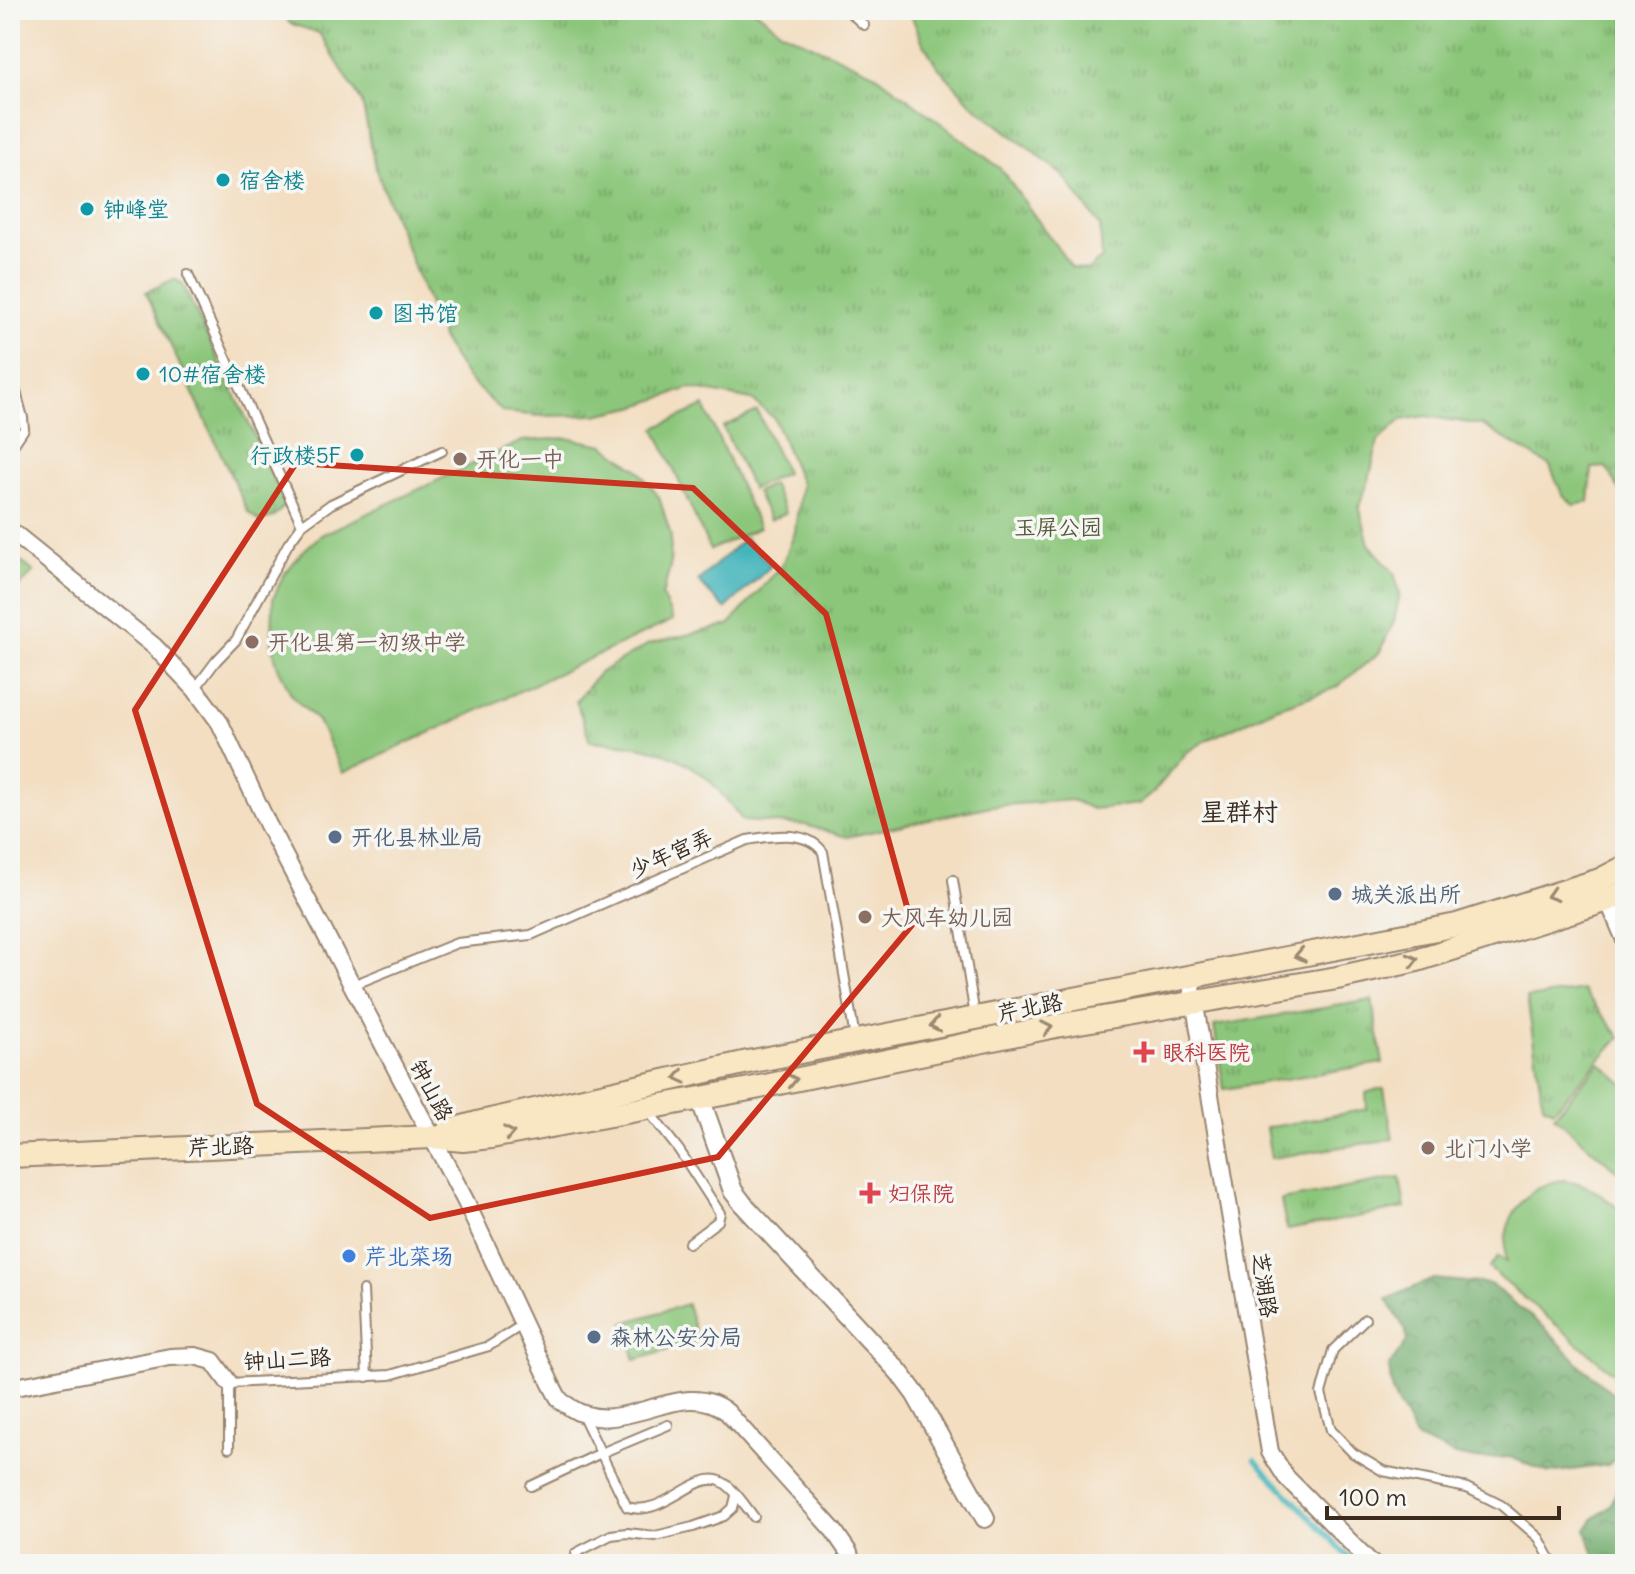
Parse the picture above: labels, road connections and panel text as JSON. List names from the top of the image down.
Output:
{
  "streets": {
    "main road": ["芹北路"],
    "street": ["钟山路", "芝湖路", "钟山二路"],
    "lane": ["少年宫弄"]
  },
  "crossings": [
    ["少年宫弄", "芹北路"],
    ["少年宫弄", "钟山路"],
    ["芹北路", "钟山路"],
    ["芹北路", "芝湖路"],
    ["钟山路", "钟山二路"]
  ],
  "districts": ["星群村"],
  "parks": ["玉屏公园"],
  "places": {
    "other": [
      "宿舍楼",
      "钟峰堂",
      "图书馆",
      "10#宿舍楼",
      "行政楼5F",
      "开化一中",
      "开化县第一初级中学",
      "开化县林业局",
      "城关派出所",
      "大风车幼儿园",
      "北门小学",
      "芹北菜场",
      "森林公安分局"
    ],
    "health": ["眼科医院", "妇保院"]
  },
  "scale_bar": "100 m"
}
